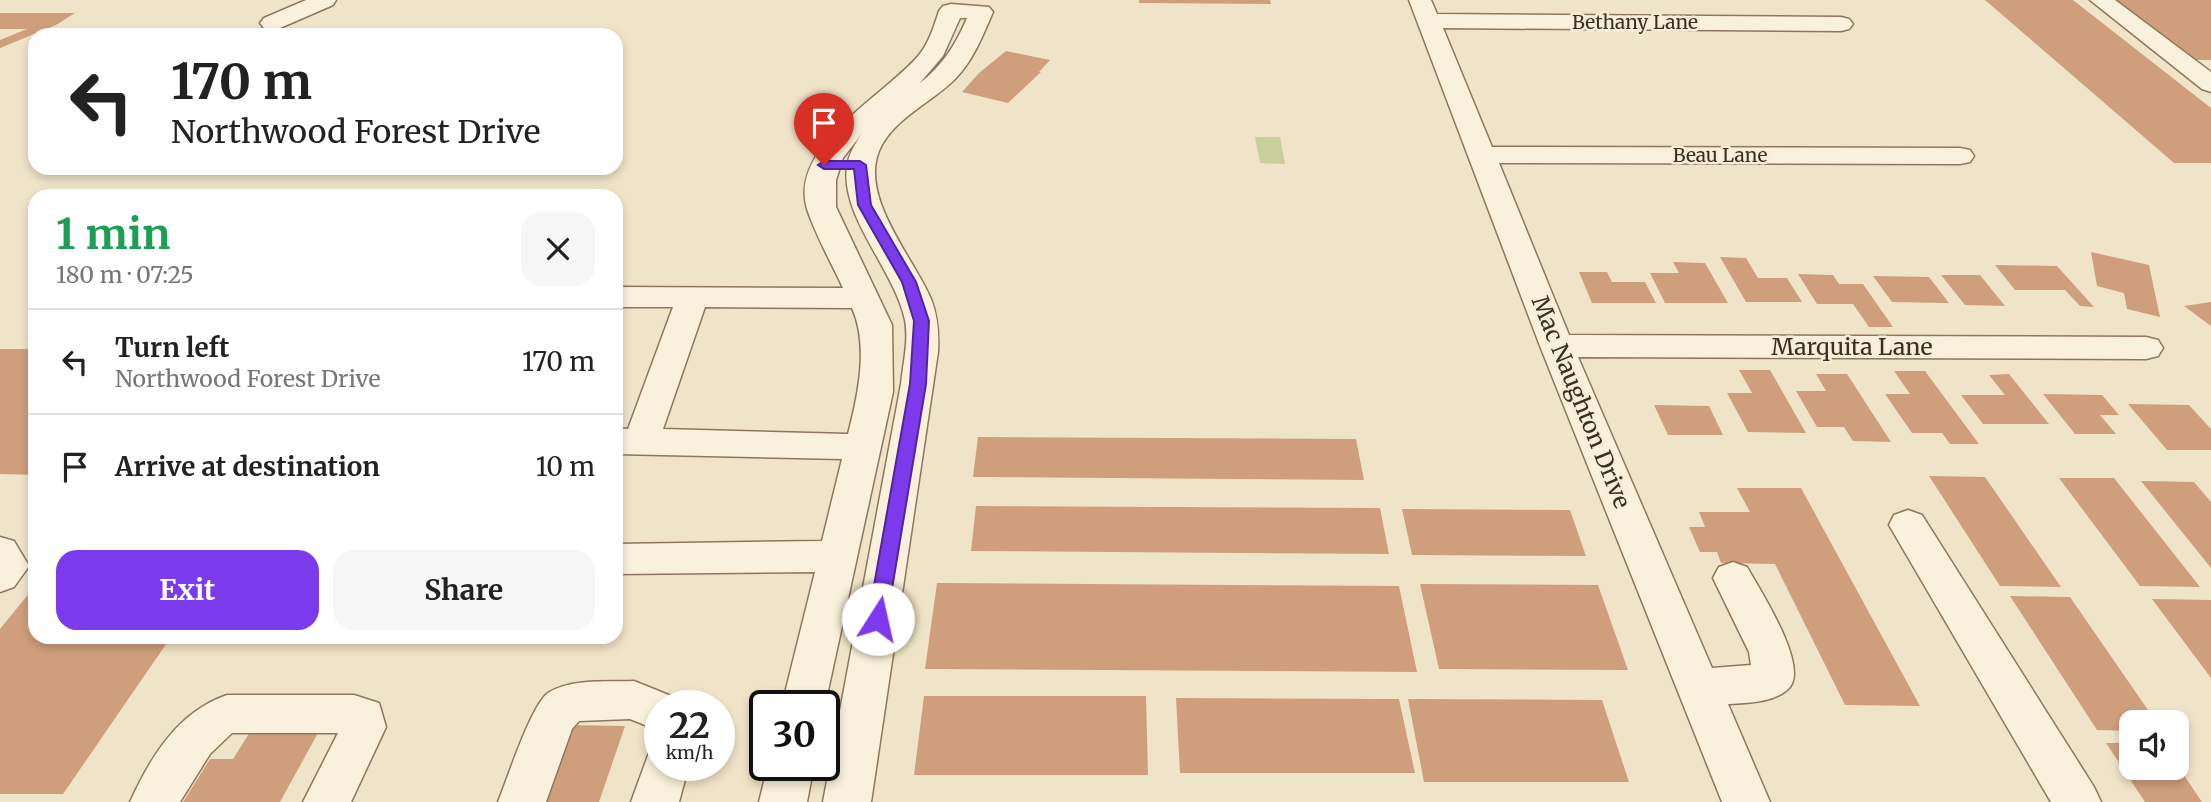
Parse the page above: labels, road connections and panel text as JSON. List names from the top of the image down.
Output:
{
  "streets": {
    "street": [
      "Bethany Lane",
      "Beau Lane",
      "Marquita Lane",
      "Mac Naughton Drive"
    ]
  },
  "crossings": [
    ["Bethany Lane", "Mac Naughton Drive"],
    ["Beau Lane", "Mac Naughton Drive"],
    ["Marquita Lane", "Mac Naughton Drive"]
  ],
  "page": {
    "turn": ["170 m", "Northwood Forest Drive"],
    "heading": ["1 min", "180 m · 07:25"],
    "list": [
      {
        "name": "Turn left",
        "note": "Northwood Forest Drive",
        "value": "170 m"
      },
      {
        "name": "Arrive at destination",
        "value": "10 m"
      }
    ],
    "buttons": ["Exit", "Share"],
    "speed": "22 km/h",
    "limit": "30"
  }
}
